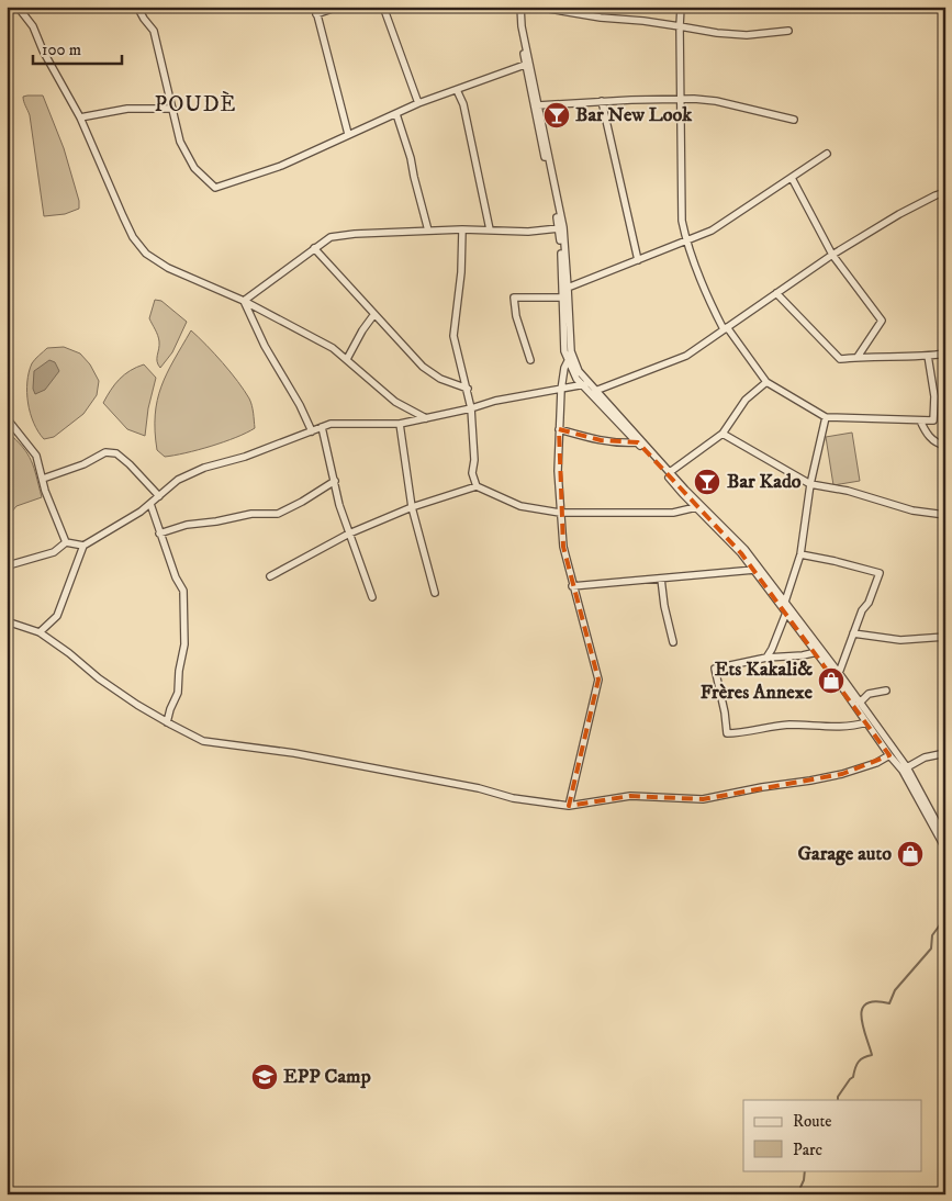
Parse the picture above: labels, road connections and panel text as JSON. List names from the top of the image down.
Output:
{
  "districts": ["POUDÈ"],
  "places": {
    "bar": ["Bar New Look", "Bar Kado"],
    "shop": ["Ets Kakali& Frères Annexe", "Garage auto"],
    "school or university": ["EPP Camp"]
  },
  "legend": ["Route", "Parc"],
  "scale_bar": "100 m"
}
